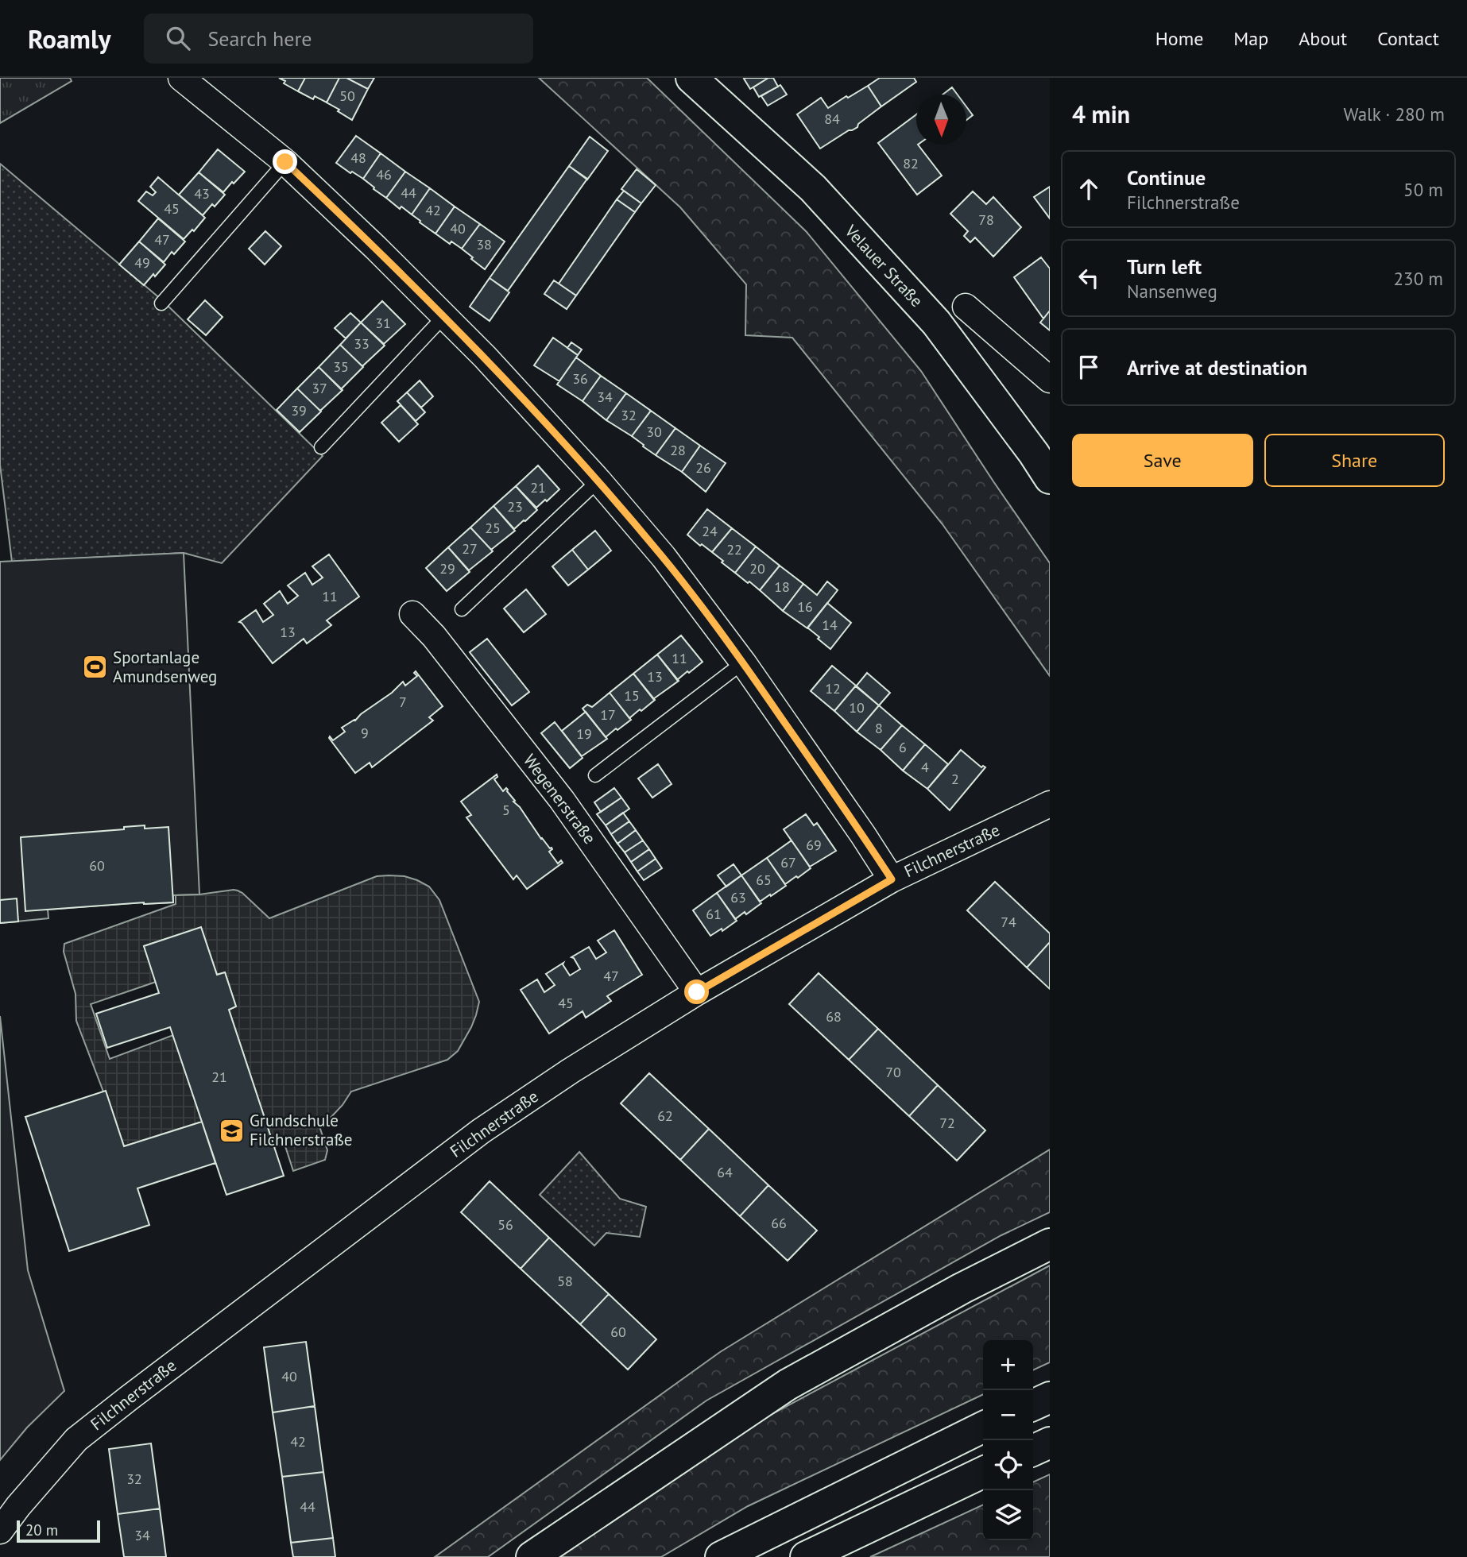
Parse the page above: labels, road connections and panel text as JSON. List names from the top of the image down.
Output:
{
  "streets": {
    "main road": ["Velauer Straße"],
    "street": ["Wegenerstraße", "Filchnerstraße"]
  },
  "crossings": [
    ["Wegenerstraße", "Filchnerstraße"]
  ],
  "places": {
    "sports": ["Sportanlage Amundsenweg"],
    "school or university": ["Grundschule Filchnerstraße"]
  },
  "house_numbers": [
    "50",
    "84",
    "48",
    "82",
    "46",
    "44",
    "43",
    "45",
    "42",
    "78",
    "40",
    "47",
    "38",
    "49",
    "31",
    "33",
    "35",
    "36",
    "37",
    "34",
    "39",
    "32",
    "30",
    "28",
    "26",
    "21",
    "23",
    "25",
    "24",
    "27",
    "22",
    "29",
    "20",
    "18",
    "11",
    "16",
    "14",
    "13",
    "11",
    "13",
    "12",
    "15",
    "7",
    "10",
    "17",
    "8",
    "9",
    "19",
    "6",
    "4",
    "2",
    "5",
    "69",
    "67",
    "60",
    "65",
    "63",
    "61",
    "74",
    "47",
    "45",
    "68",
    "70",
    "21",
    "62",
    "72",
    "64",
    "66",
    "56",
    "58",
    "60",
    "40",
    "42",
    "32",
    "44",
    "34"
  ],
  "scale_bar": "20 m",
  "north": "bottom",
  "page": {
    "header": "Roamly",
    "search": "Search here",
    "nav": [
      "Home",
      "Map",
      "About",
      "Contact"
    ],
    "heading": ["4 min", "Walk · 280 m"],
    "list": [
      ["Continue", "Filchnerstraße", "50 m"],
      ["Turn left", "Nansenweg", "230 m"],
      "Arrive at destination"
    ],
    "buttons": ["Save", "Share"],
    "map_buttons": ["+", "−"],
    "scale": "20 m"
  }
}
